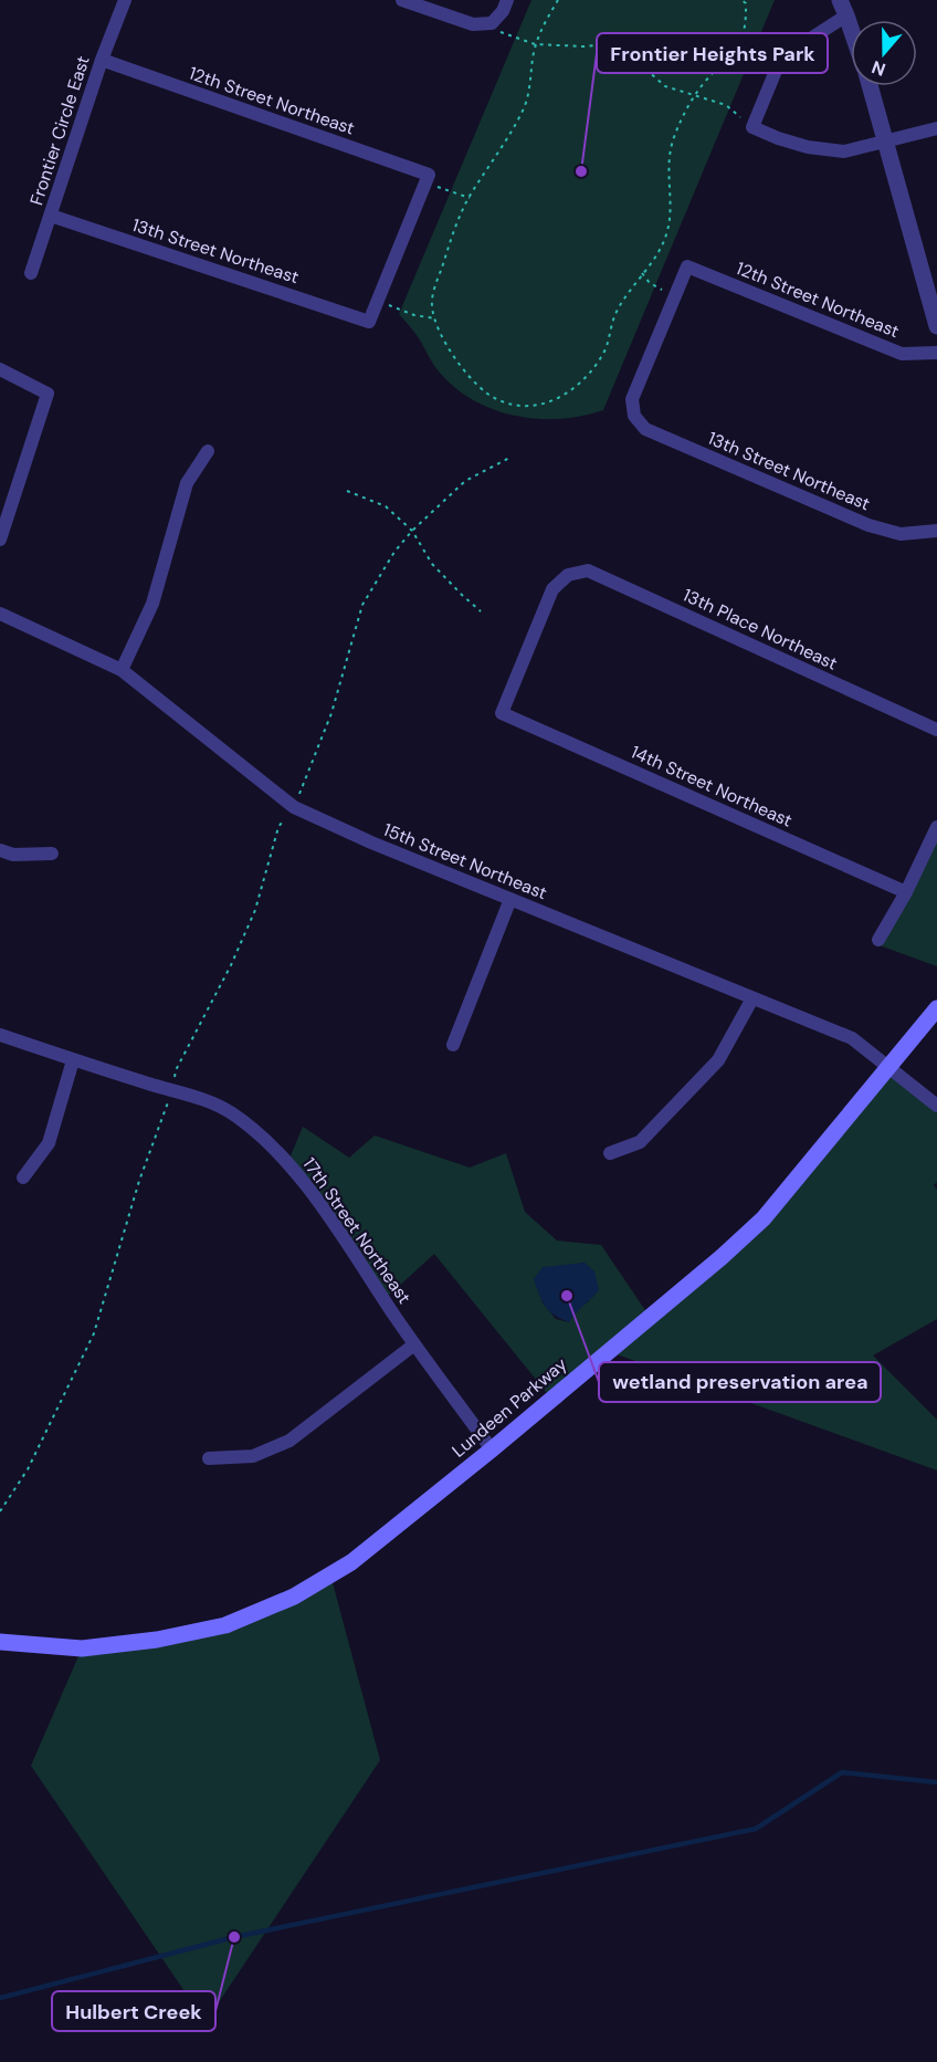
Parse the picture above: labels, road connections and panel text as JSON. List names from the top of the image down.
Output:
{
  "streets": {
    "main road": ["Lundeen Parkway"],
    "street": [
      "12th Street Northeast",
      "Frontier Circle East",
      "13th Street Northeast",
      "13th Place Northeast",
      "14th Street Northeast",
      "15th Street Northeast",
      "17th Street Northeast"
    ]
  },
  "crossings": [
    ["12th Street Northeast", "Frontier Circle East"],
    ["12th Street Northeast", "13th Street Northeast"],
    ["Frontier Circle East", "13th Street Northeast"],
    ["13th Place Northeast", "14th Street Northeast"],
    ["15th Street Northeast", "Lundeen Parkway"],
    ["17th Street Northeast", "Lundeen Parkway"]
  ],
  "places": ["Frontier Heights Park", "wetland preservation area", "Hulbert Creek"],
  "north": "bottom"
}
